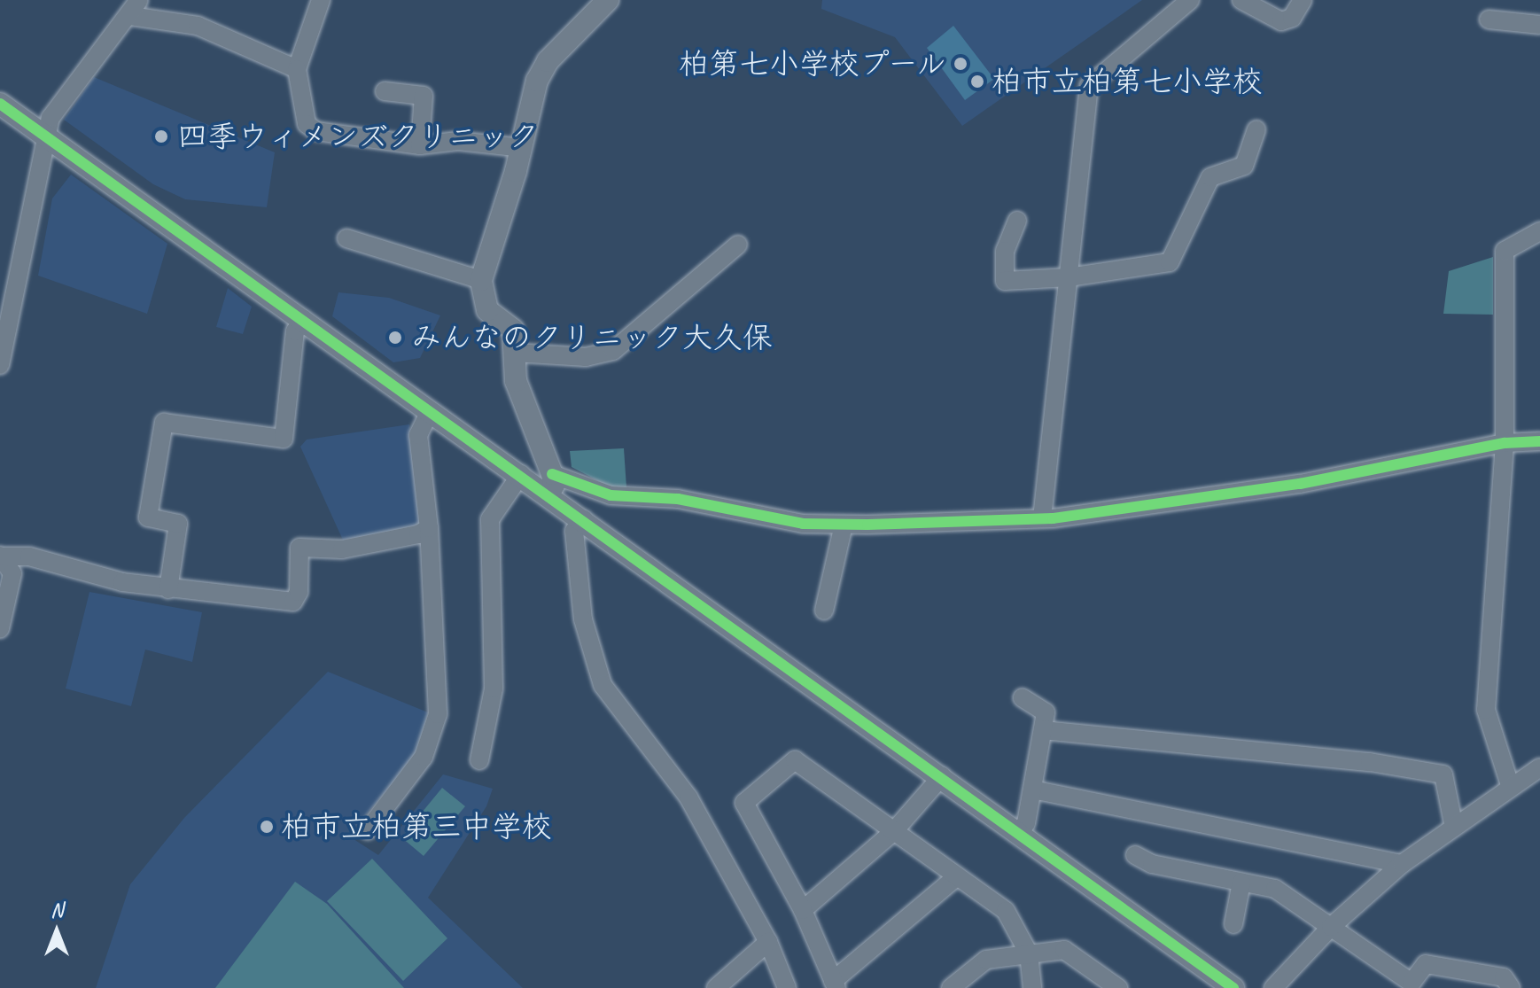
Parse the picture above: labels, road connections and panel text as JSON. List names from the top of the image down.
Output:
{
  "places": [
    "柏第七小学校プール",
    "柏市立柏第七小学校",
    "四季ウィメンズクリニック",
    "みんなのクリニック大久保",
    "柏市立柏第三中学校"
  ],
  "north": "top"
}
